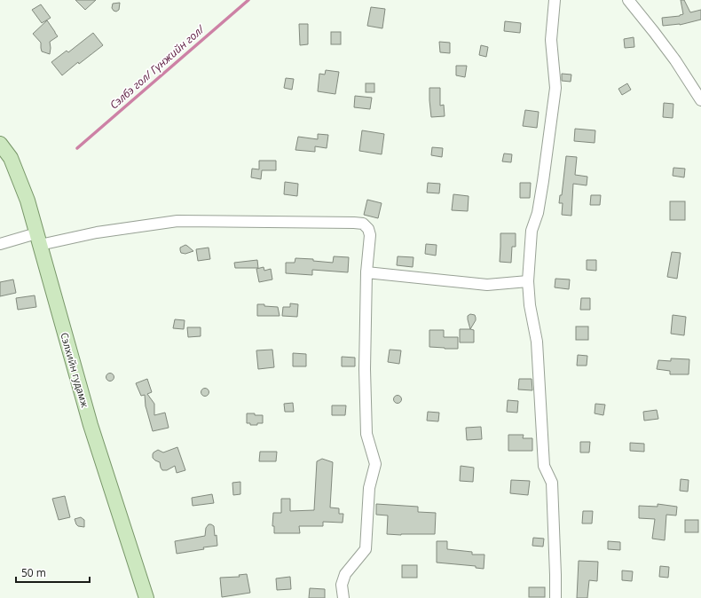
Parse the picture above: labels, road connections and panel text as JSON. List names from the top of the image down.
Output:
{
  "streets": {
    "main road": ["Сэлхийн гудамж"]
  },
  "water": ["Сэлбэ гол/ Гүнжийн гол/"],
  "scale_bar": "50 m"
}
